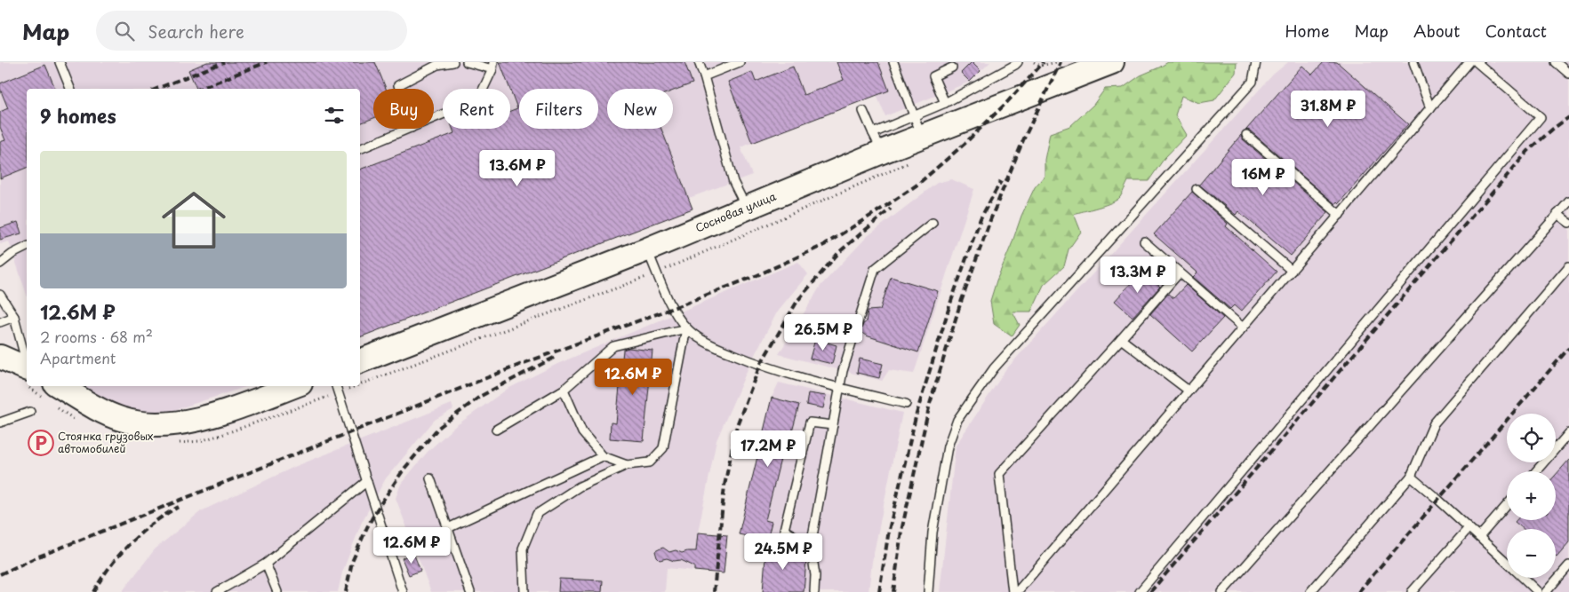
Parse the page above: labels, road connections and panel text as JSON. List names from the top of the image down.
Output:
{
  "streets": {
    "main road": ["Сосновая улица"]
  },
  "places": {
    "parking": ["Стоянка грузовых автомобилей"]
  },
  "page": {
    "header": "Map",
    "search": "Search here",
    "nav": [
      "Home",
      "Map",
      "About",
      "Contact"
    ],
    "chip": [
      "Buy",
      "Rent",
      "Filters",
      "New"
    ],
    "heading": "9 homes",
    "price": [
      "31.8M ₽",
      "13.6M ₽",
      "16M ₽",
      "13.3M ₽",
      "26.5M ₽",
      "12.6M ₽",
      "17.2M ₽",
      "12.6M ₽",
      "24.5M ₽"
    ],
    "list": [
      {
        "name": "12.6M ₽",
        "note": "2 rooms · 68 m² · Apartment"
      }
    ],
    "map_buttons": ["+", "−"]
  }
}
